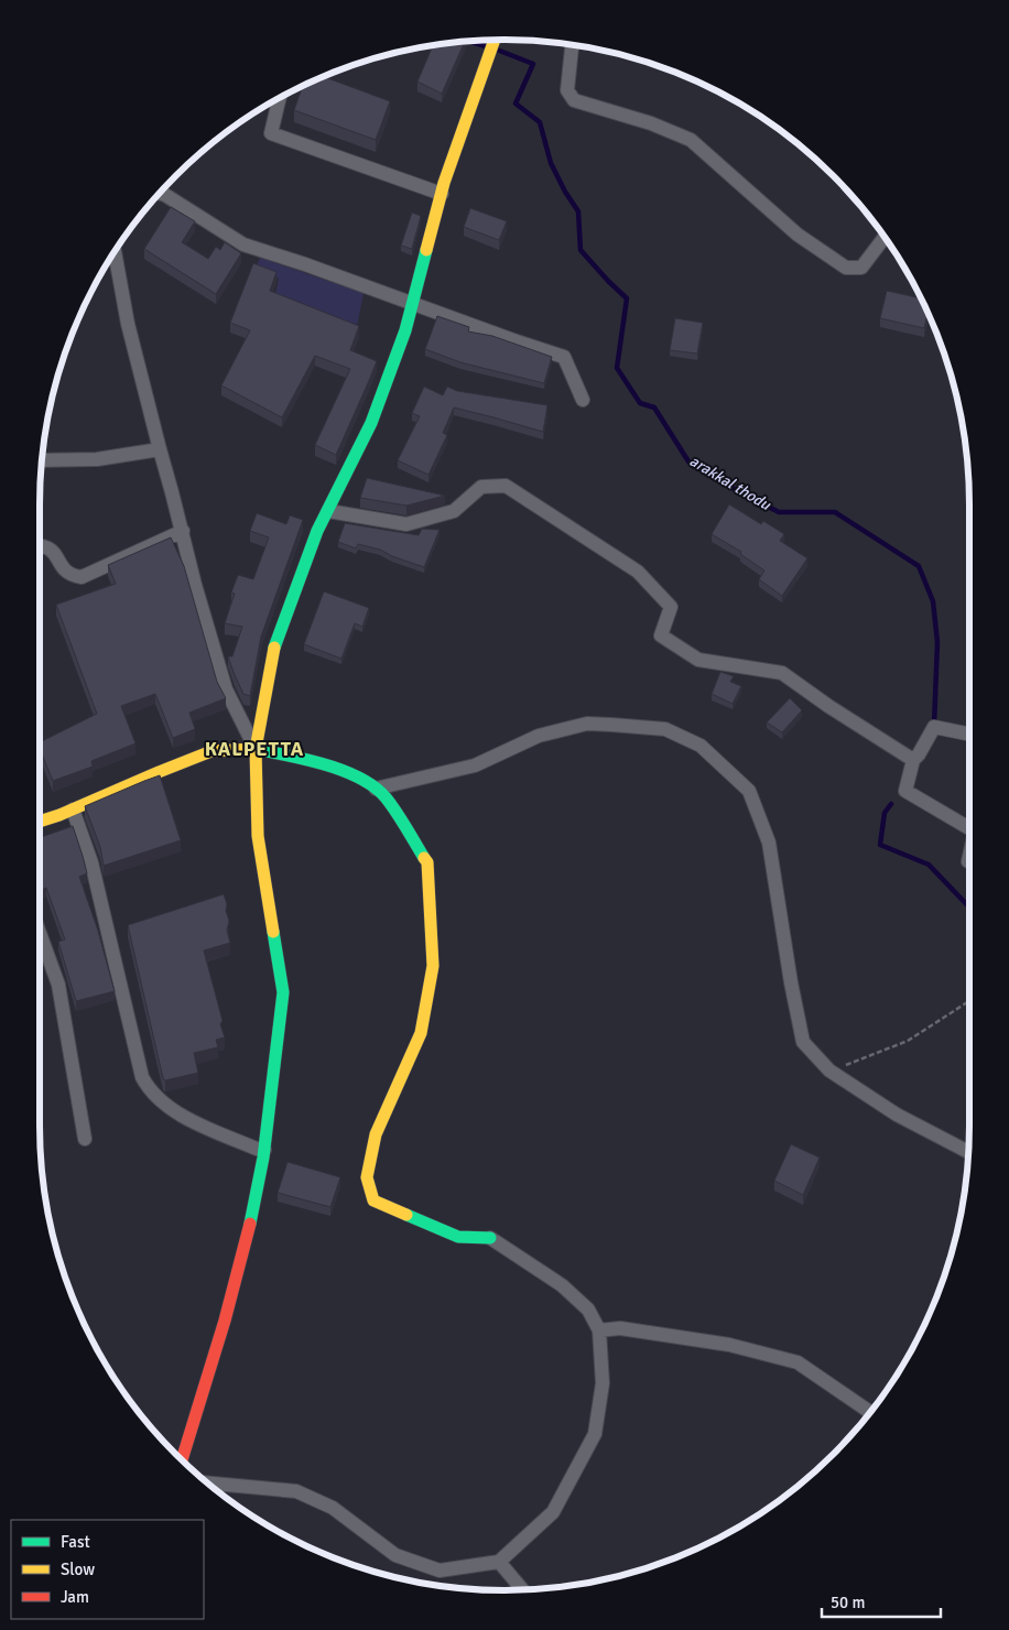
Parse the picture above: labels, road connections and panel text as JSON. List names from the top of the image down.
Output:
{
  "districts": ["KALPETTA"],
  "water": ["arakkal thodu"],
  "legend": ["Fast", "Slow", "Jam"],
  "scale_bar": "50 m"
}
